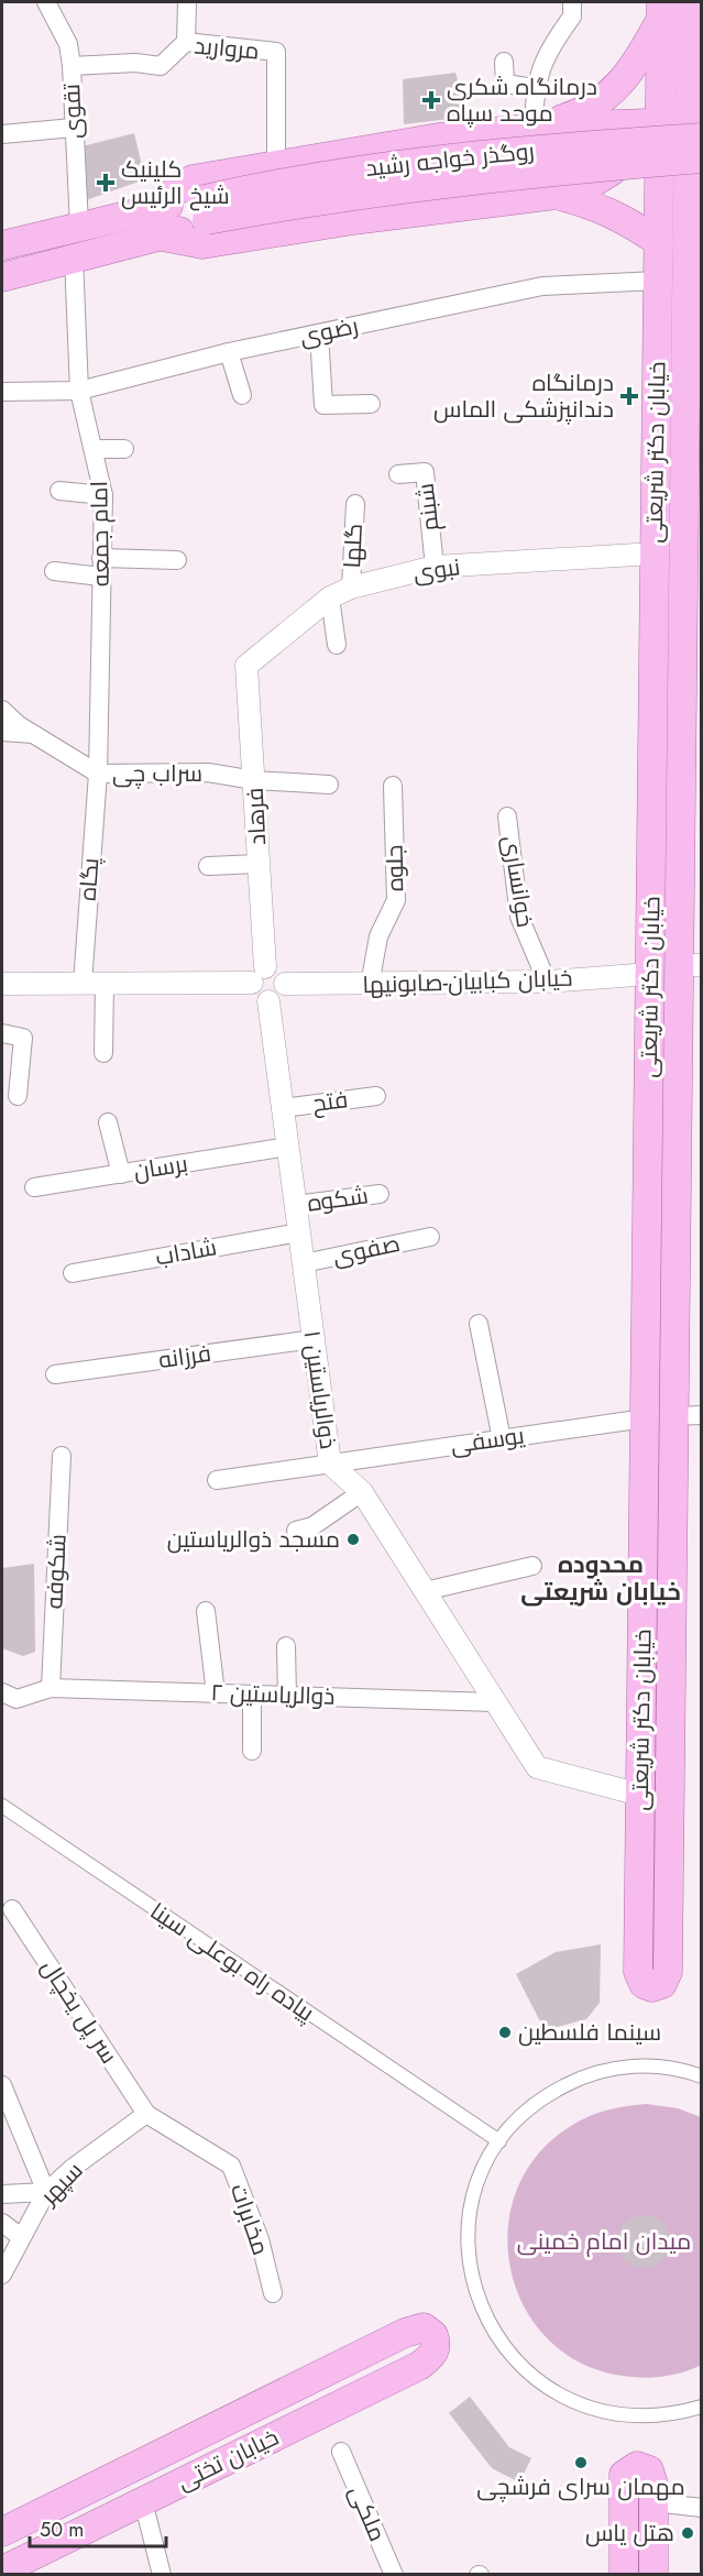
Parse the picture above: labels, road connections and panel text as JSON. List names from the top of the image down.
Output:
{
  "streets": {
    "main road": ["روگذر خواجه رشید", "خیابان دکتر شریعتی", "خیابان تختی"],
    "street": [
      "مروارید",
      "تقوی",
      "رضوی",
      "شبنم",
      "امام جمعه",
      "گلها",
      "نبوی",
      "سراب چی",
      "فرهاد",
      "جلوه",
      "پگاه",
      "خوانساری",
      "خیابان کبابیان-صابونیها",
      "فتح",
      "برسان",
      "شکوه",
      "صفوی",
      "شاداب",
      "فرزانه",
      "ذوالریاستین ۱",
      "یوسفی",
      "شکوفه",
      "ذوالریاستین ۲",
      "پیاده راه بوعلی سینا",
      "سر پل یخچال",
      "سپهر",
      "مخابرات",
      "ملکی"
    ]
  },
  "crossings": [
    ["مروارید", "تقوی"],
    ["روگذر خواجه رشید", "خیابان دکتر شریعتی"],
    ["رضوی", "خیابان دکتر شریعتی"],
    ["رضوی", "امام جمعه"],
    ["خیابان دکتر شریعتی", "نبوی"],
    ["خیابان دکتر شریعتی", "خیابان کبابیان-صابونیها"],
    ["خیابان دکتر شریعتی", "ذوالریاستین ۱"],
    ["خیابان دکتر شریعتی", "یوسفی"],
    ["شبنم", "نبوی"],
    ["امام جمعه", "سراب چی"],
    ["امام جمعه", "پگاه"],
    ["گلها", "نبوی"],
    ["نبوی", "فرهاد"],
    ["سراب چی", "فرهاد"],
    ["سراب چی", "پگاه"],
    ["فرهاد", "خیابان کبابیان-صابونیها"],
    ["فرهاد", "ذوالریاستین ۱"],
    ["جلوه", "خیابان کبابیان-صابونیها"],
    ["خوانساری", "خیابان کبابیان-صابونیها"],
    ["خیابان کبابیان-صابونیها", "ذوالریاستین ۱"],
    ["فتح", "ذوالریاستین ۱"],
    ["برسان", "ذوالریاستین ۱"],
    ["شکوه", "ذوالریاستین ۱"],
    ["صفوی", "ذوالریاستین ۱"],
    ["شاداب", "ذوالریاستین ۱"],
    ["فرزانه", "ذوالریاستین ۱"],
    ["ذوالریاستین ۱", "یوسفی"],
    ["ذوالریاستین ۱", "ذوالریاستین ۲"],
    ["شکوفه", "ذوالریاستین ۲"],
    ["سر پل یخچال", "سپهر"],
    ["سر پل یخچال", "مخابرات"],
    ["سپهر", "مخابرات"]
  ],
  "districts": ["محدوده خیابان شریعتی"],
  "parks": ["میدان امام خمینی"],
  "places": {
    "health": ["درمانگاه شکری موحد سپاه", "کلینیک شیخ الرئیس", "درمانگاه دندانپزشکی الماس"],
    "other": [
      "مسجد ذوالریاستین",
      "سینما فلسطین",
      "مهمان سرای فرشچی",
      "هتل یاس"
    ]
  },
  "scale_bar": "50 m"
}
